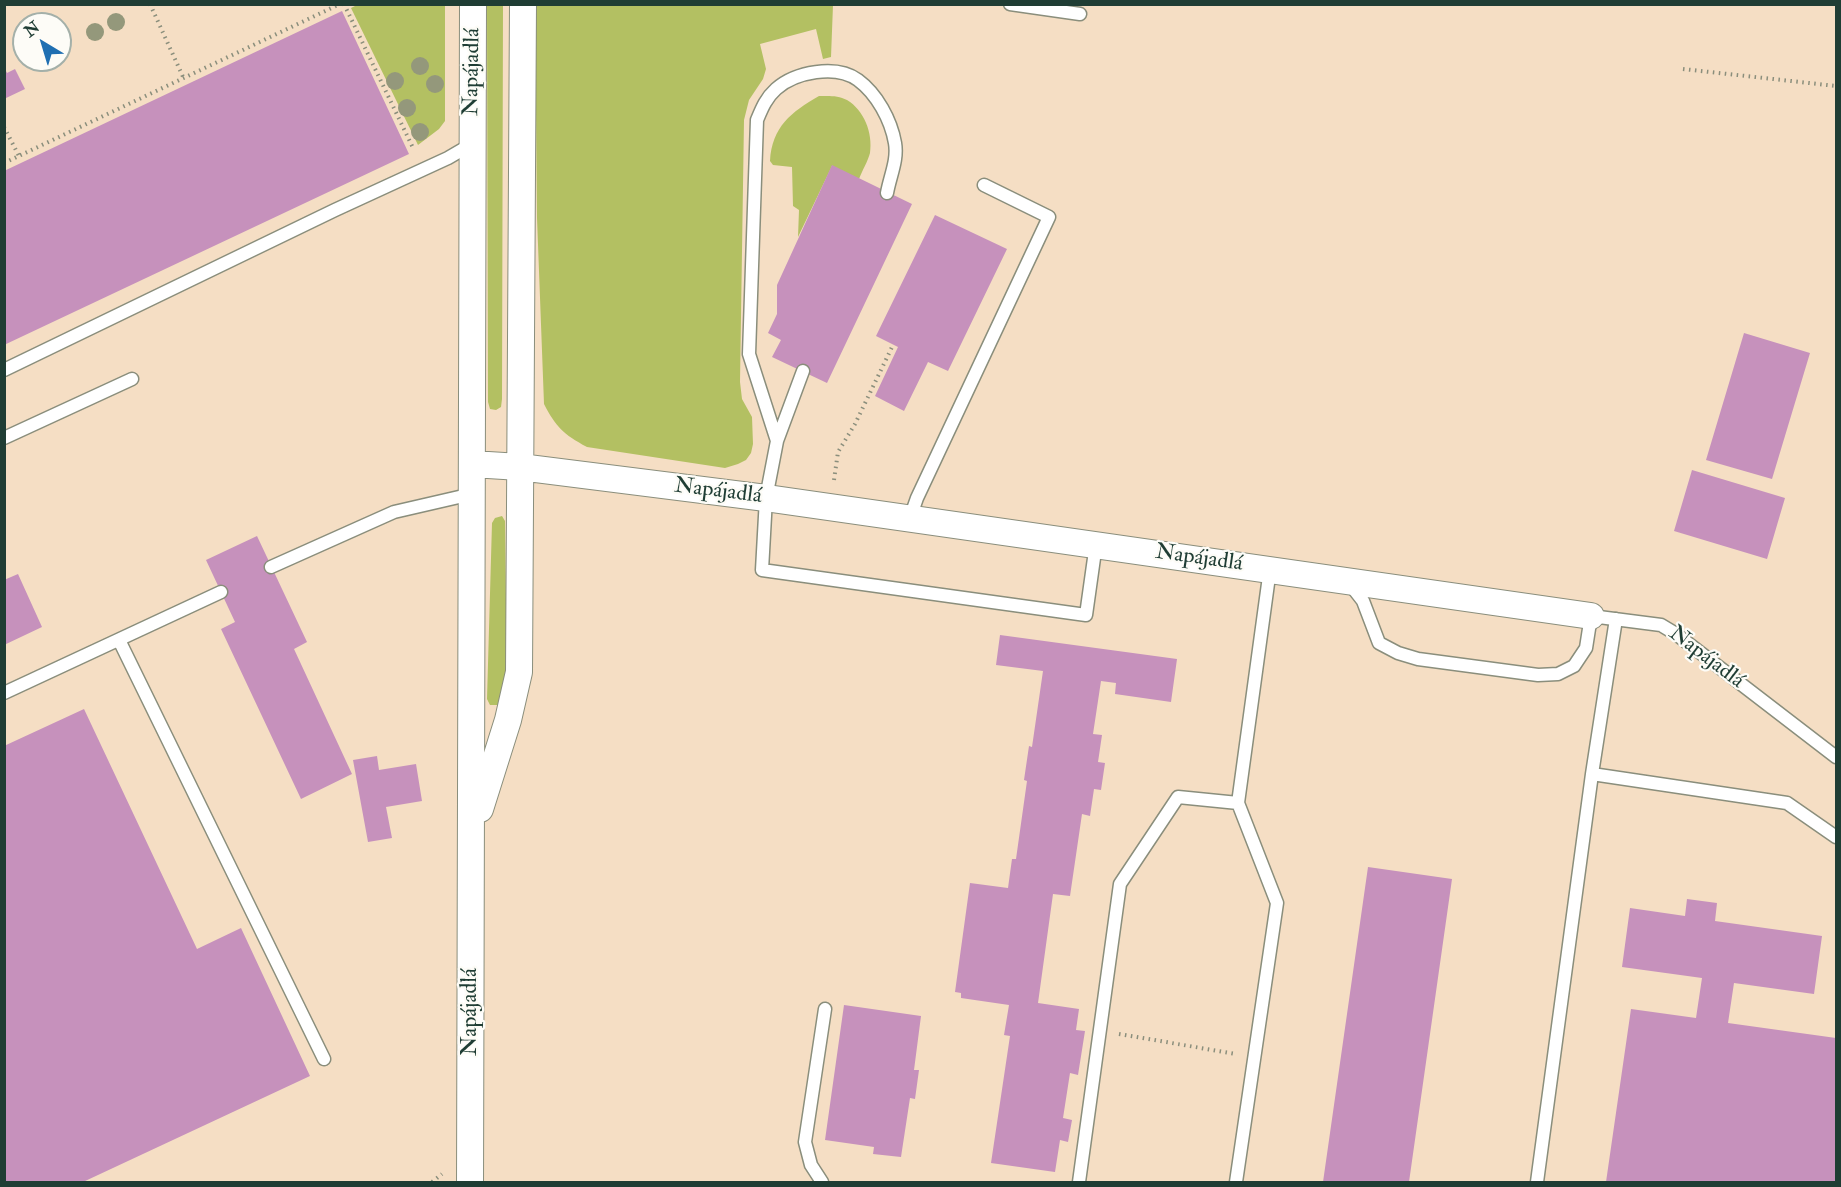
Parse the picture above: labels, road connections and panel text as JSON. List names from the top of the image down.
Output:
{
  "streets": {
    "street": ["Napájadlá"]
  },
  "north": "top left"
}
